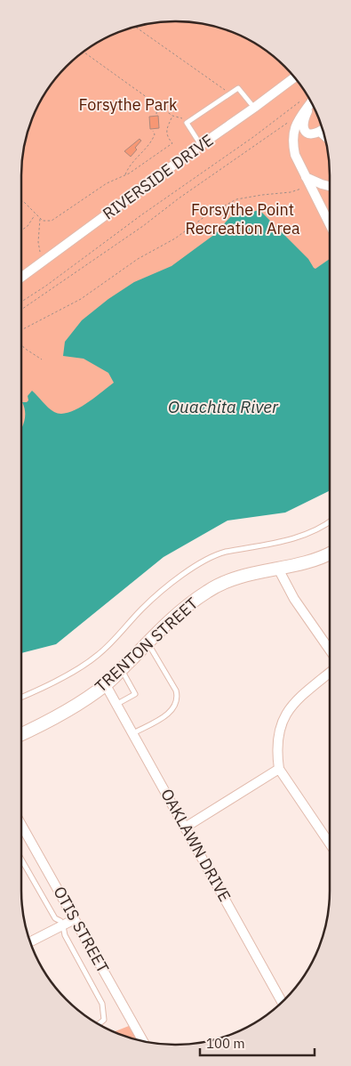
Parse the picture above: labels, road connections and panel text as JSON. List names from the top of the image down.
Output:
{
  "streets": {
    "street": [
      "RIVERSIDE DRIVE",
      "TRENTON STREET",
      "OAKLAWN DRIVE",
      "OTIS STREET"
    ]
  },
  "crossings": [
    ["TRENTON STREET", "OAKLAWN DRIVE"]
  ],
  "water": ["Ouachita River"],
  "parks": ["Forsythe Park", "Forsythe Point Recreation Area"],
  "scale_bar": "100 m"
}
